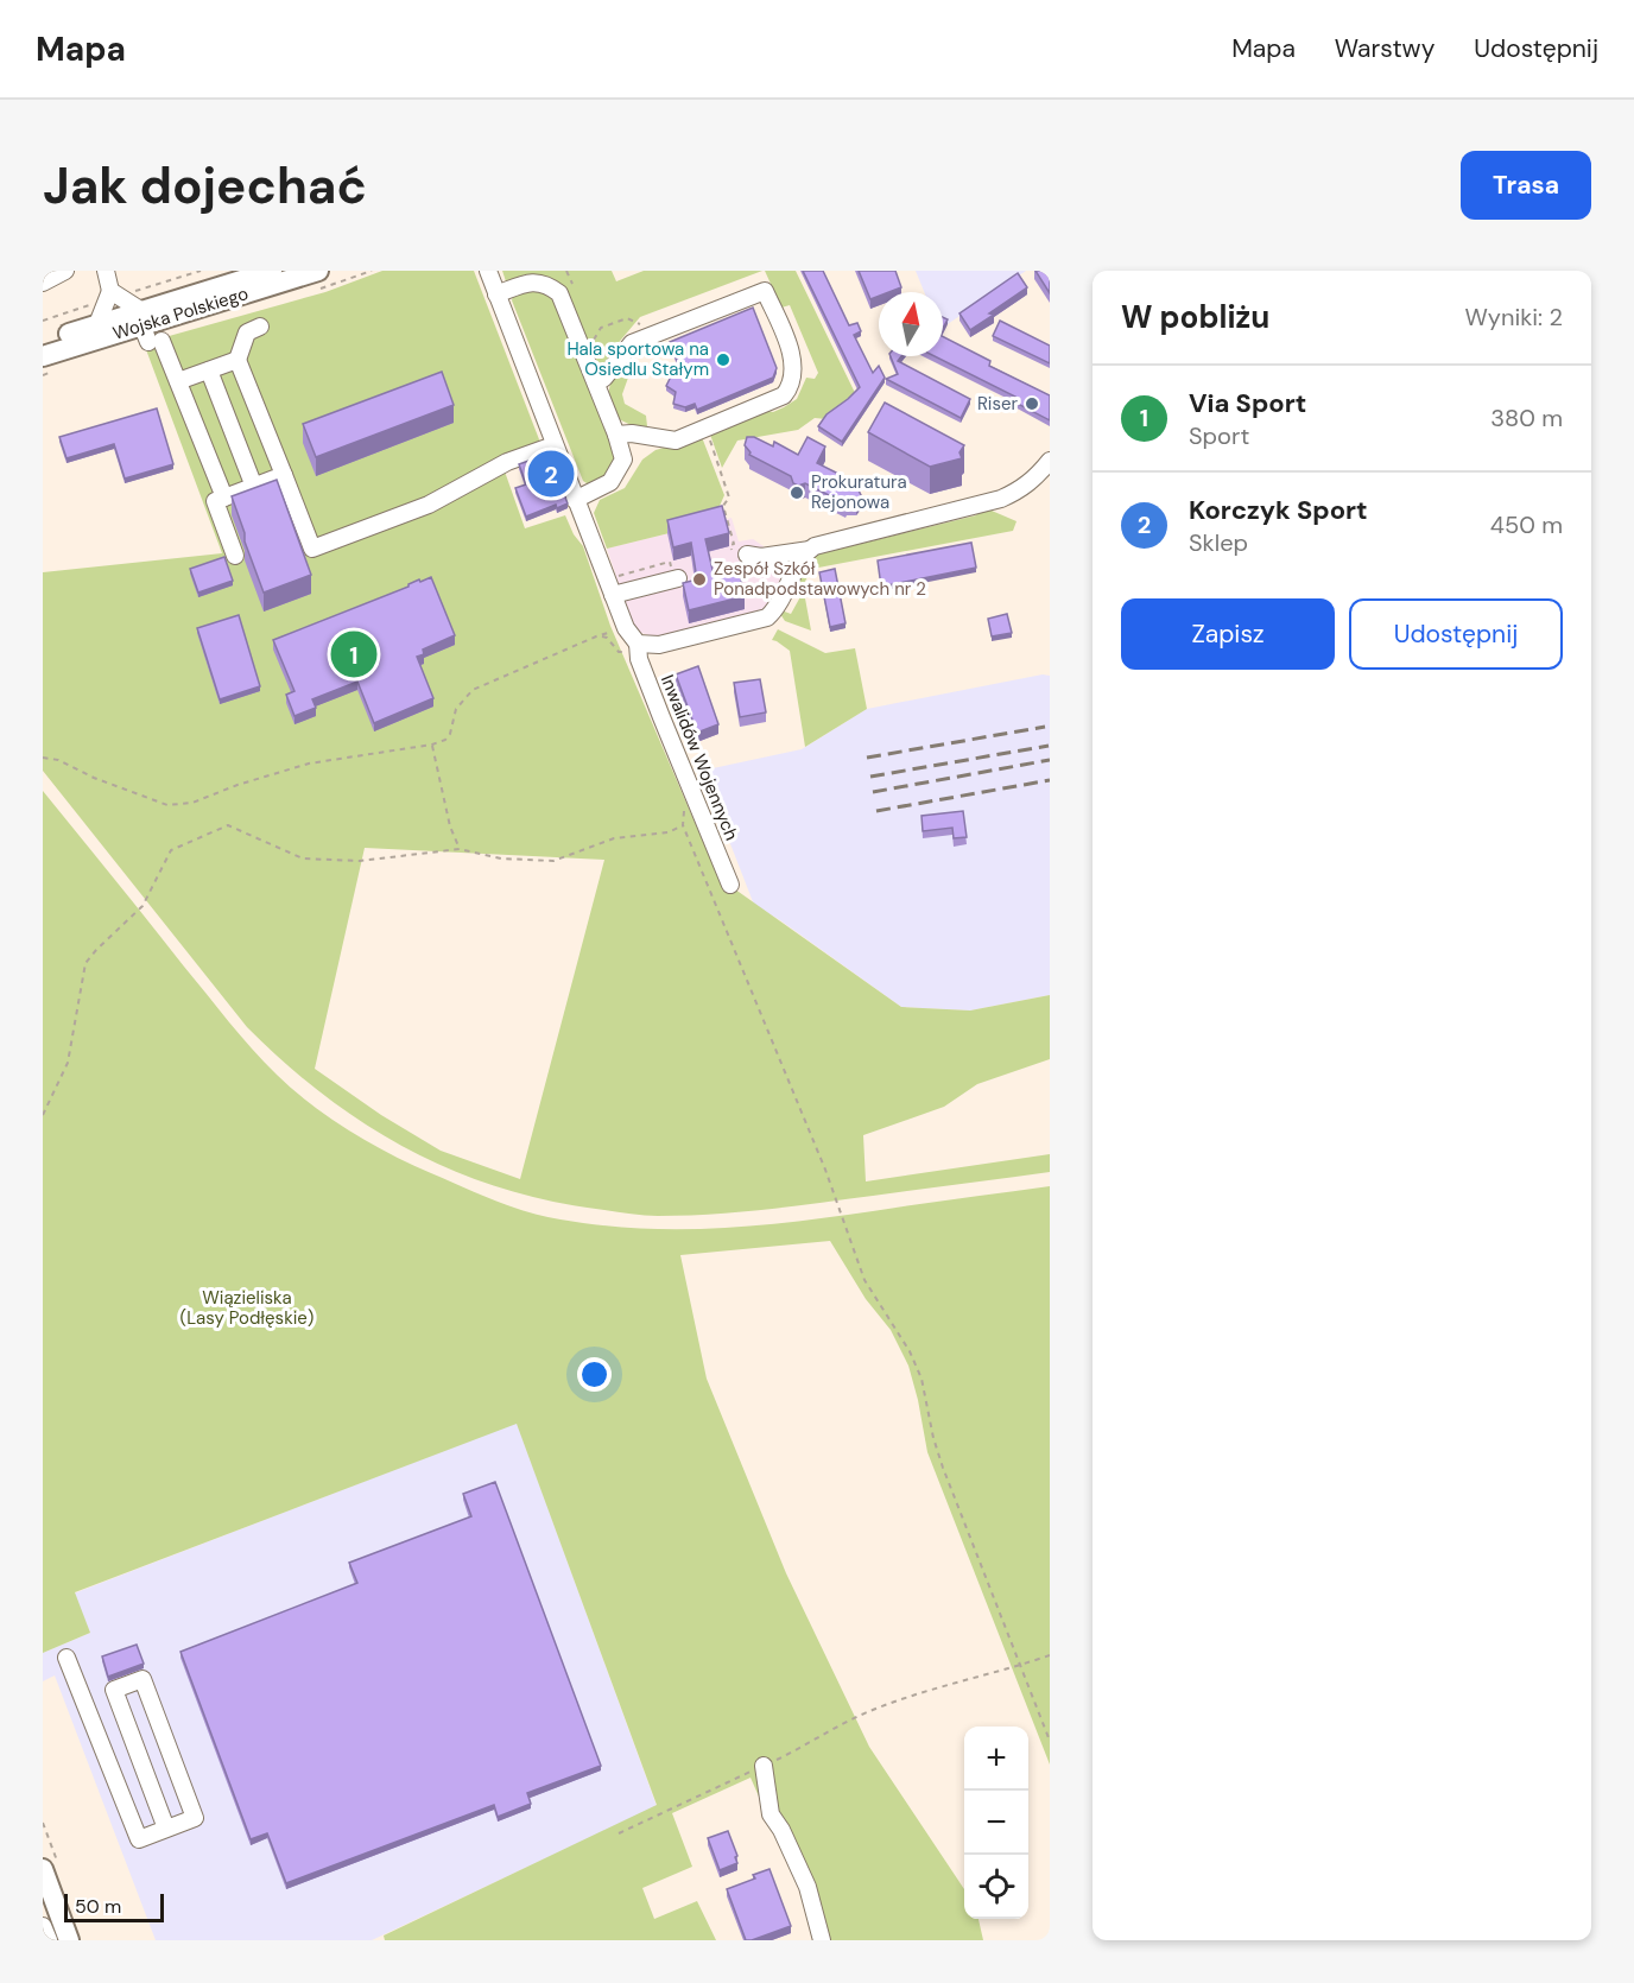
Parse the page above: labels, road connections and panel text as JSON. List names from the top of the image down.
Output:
{
  "streets": {
    "main road": ["Wojska Polskiego"],
    "street": ["Inwalidów Wojennych"]
  },
  "parks": ["Wiązieliska (Lasy Podłęskie)"],
  "places": [
    "Hala sportowa na Osiedlu Stałym",
    "Riser",
    "Prokuratura Rejonowa",
    "Zespół Szkół Ponadpodstawowych nr 2"
  ],
  "scale_bar": "50 m",
  "north": "top",
  "page": {
    "header": "Mapa",
    "nav": ["Mapa", "Warstwy", "Udostępnij"],
    "buttons": [
      "Trasa",
      ["Zapisz", "Udostępnij"]
    ],
    "title": "Jak dojechać",
    "heading": ["W pobliżu", "Wyniki: 2"],
    "list": [
      {
        "mark": "1",
        "name": "Via Sport",
        "note": "Sport",
        "value": "380 m"
      },
      {
        "mark": "2",
        "name": "Korczyk Sport",
        "note": "Sklep",
        "value": "450 m"
      }
    ],
    "pins": ["2", "1"],
    "map_buttons": ["+", "−"],
    "scale": "50 m"
  }
}
